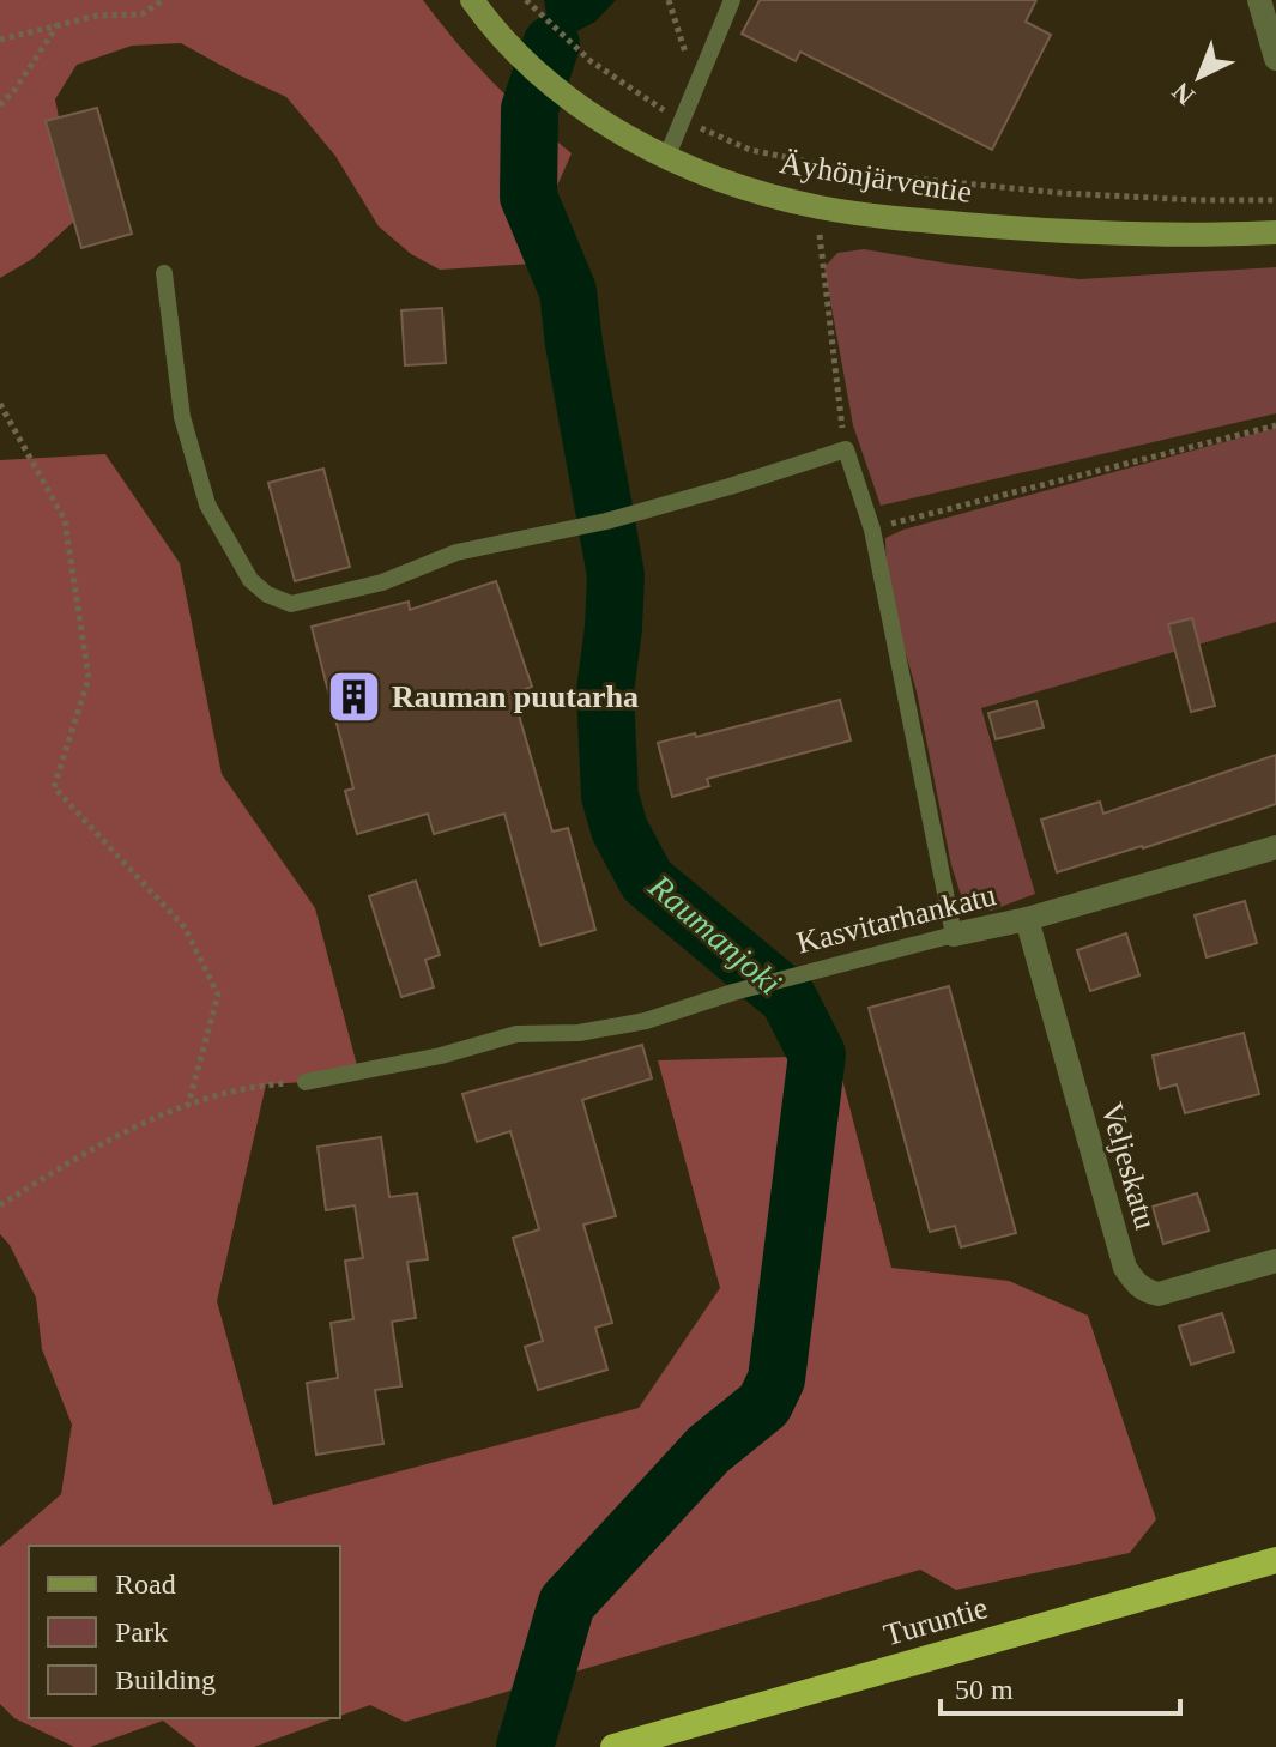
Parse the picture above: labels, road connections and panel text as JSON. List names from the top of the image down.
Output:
{
  "streets": {
    "highway": ["Turuntie"],
    "main road": ["Äyhönjärventie"],
    "street": ["Kasvitarhankatu", "Veljeskatu"]
  },
  "crossings": [
    ["Kasvitarhankatu", "Veljeskatu"]
  ],
  "water": ["Raumanjoki"],
  "places": {
    "building": ["Rauman puutarha"]
  },
  "legend": ["Road", "Park", "Building"],
  "scale_bar": "50 m",
  "north": "bottom left"
}
